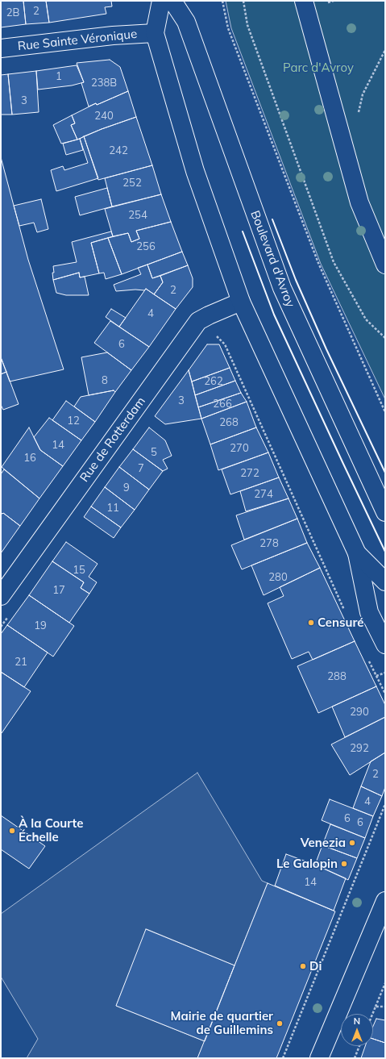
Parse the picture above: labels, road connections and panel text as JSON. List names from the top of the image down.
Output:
{
  "streets": {
    "main road": ["Rue Sainte Véronique", "Boulevard d'Avroy", "Rue de Rotterdam"]
  },
  "parks": ["Parc d'Avroy"],
  "places": [
    "Censuré",
    "À la Courte Échelle",
    "Venezia",
    "Le Galopin",
    "Di",
    "Mairie de quartier de Guillemins"
  ],
  "house_numbers": [
    "2",
    "2B",
    "1",
    "238B",
    "3",
    "240",
    "242",
    "252",
    "254",
    "256",
    "2",
    "4",
    "6",
    "8",
    "262",
    "3",
    "266",
    "12",
    "268",
    "14",
    "270",
    "5",
    "16",
    "7",
    "272",
    "9",
    "274",
    "11",
    "278",
    "15",
    "280",
    "17",
    "19",
    "21",
    "288",
    "290",
    "292",
    "2",
    "4",
    "6",
    "6",
    "14"
  ],
  "north": "top"
}
